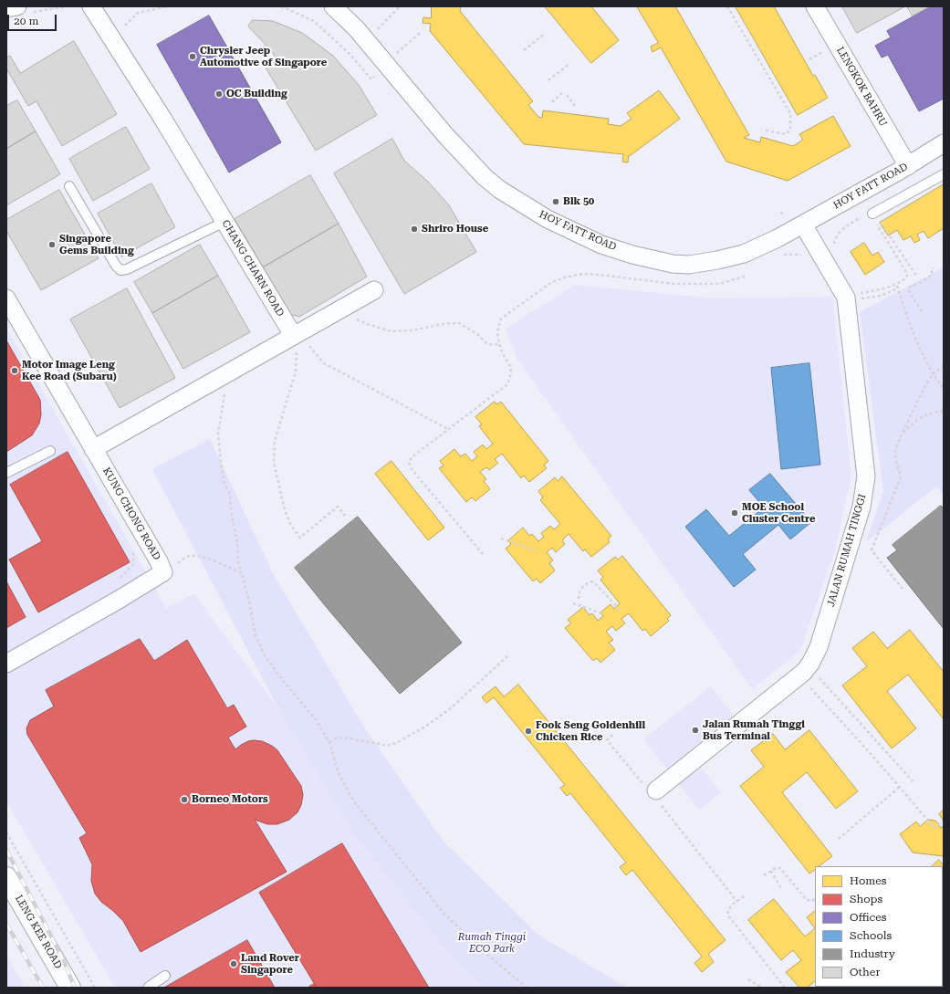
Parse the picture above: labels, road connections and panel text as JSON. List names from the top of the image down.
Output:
{
  "streets": {
    "street": [
      "LENGKOK BAHRU",
      "HOY FATT ROAD",
      "CHANG CHARN ROAD",
      "KUNG CHONG ROAD",
      "JALAN RUMAH TINGGI",
      "LENG KEE ROAD"
    ]
  },
  "crossings": [
    ["LENGKOK BAHRU", "HOY FATT ROAD"],
    ["HOY FATT ROAD", "JALAN RUMAH TINGGI"]
  ],
  "parks": ["Rumah Tinggi ECO Park"],
  "places": [
    "Chrysler Jeep Automotive of Singapore",
    "OC Building",
    "Blk 50",
    "Shriro House",
    "Singapore Gems Building",
    "Motor Image Leng Kee Road (Subaru)",
    "MOE School Cluster Centre",
    "Jalan Rumah Tinggi Bus Terminal",
    "Fook Seng Goldenhill Chicken Rice",
    "Borneo Motors",
    "Land Rover Singapore"
  ],
  "legend": [
    "Homes",
    "Shops",
    "Offices",
    "Schools",
    "Industry",
    "Other"
  ],
  "scale_bar": "20 m"
}
